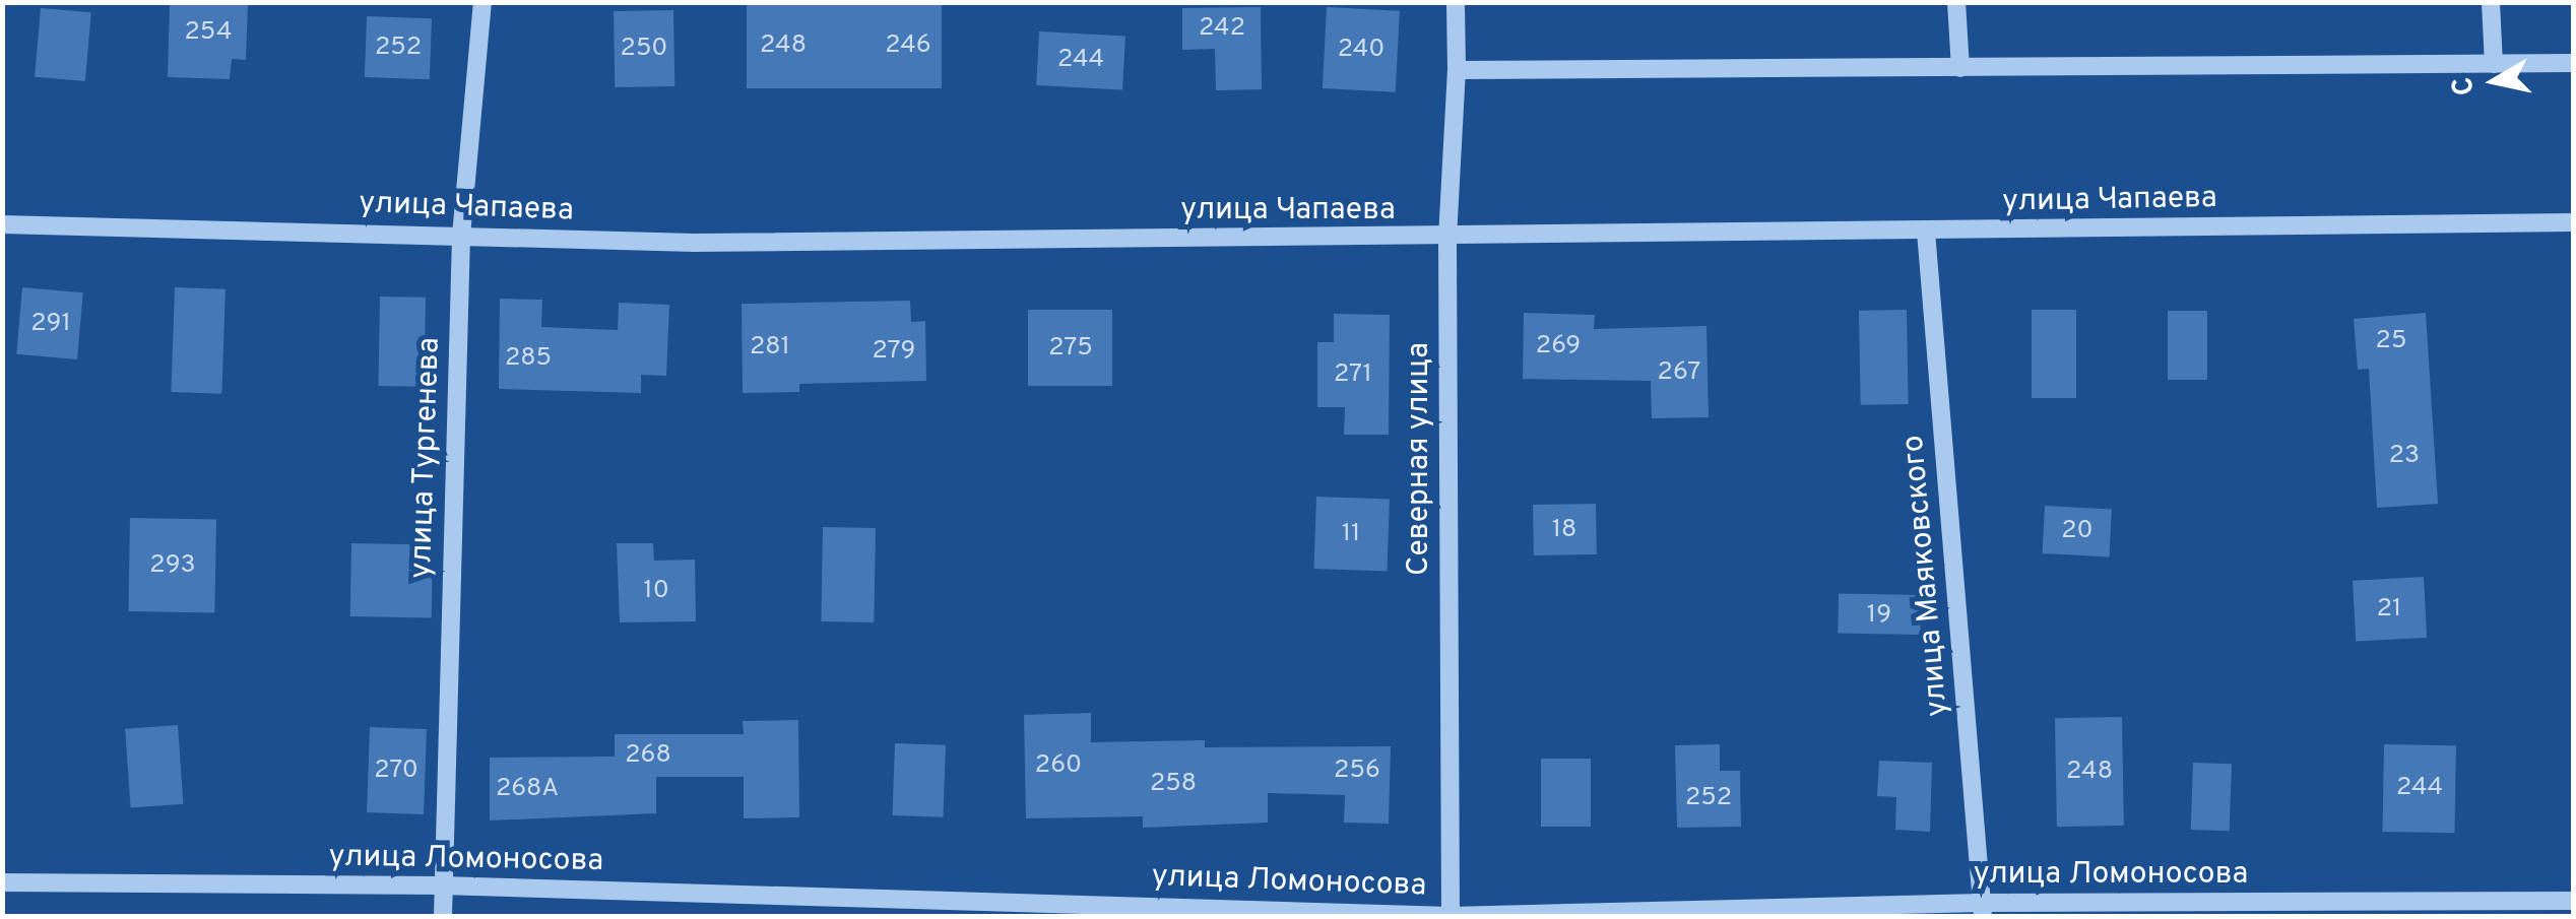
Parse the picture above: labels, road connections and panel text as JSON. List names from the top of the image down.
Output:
{
  "streets": {
    "street": [
      "улица Чапаева",
      "улица Тургенева",
      "Северная улица",
      "улица Маяковского",
      "улица Ломоносова"
    ]
  },
  "crossings": [
    ["улица Чапаева", "улица Тургенева"],
    ["улица Чапаева", "Северная улица"],
    ["улица Чапаева", "улица Маяковского"],
    ["улица Тургенева", "улица Ломоносова"],
    ["Северная улица", "улица Ломоносова"],
    ["улица Маяковского", "улица Ломоносова"]
  ],
  "house_numbers": [
    "242",
    "254",
    "248",
    "246",
    "252",
    "250",
    "240",
    "244",
    "291",
    "25",
    "269",
    "281",
    "275",
    "279",
    "285",
    "267",
    "271",
    "23",
    "18",
    "20",
    "11",
    "293",
    "10",
    "21",
    "19",
    "268",
    "260",
    "270",
    "256",
    "248",
    "258",
    "244",
    "268А",
    "252"
  ],
  "north": "left"
}
